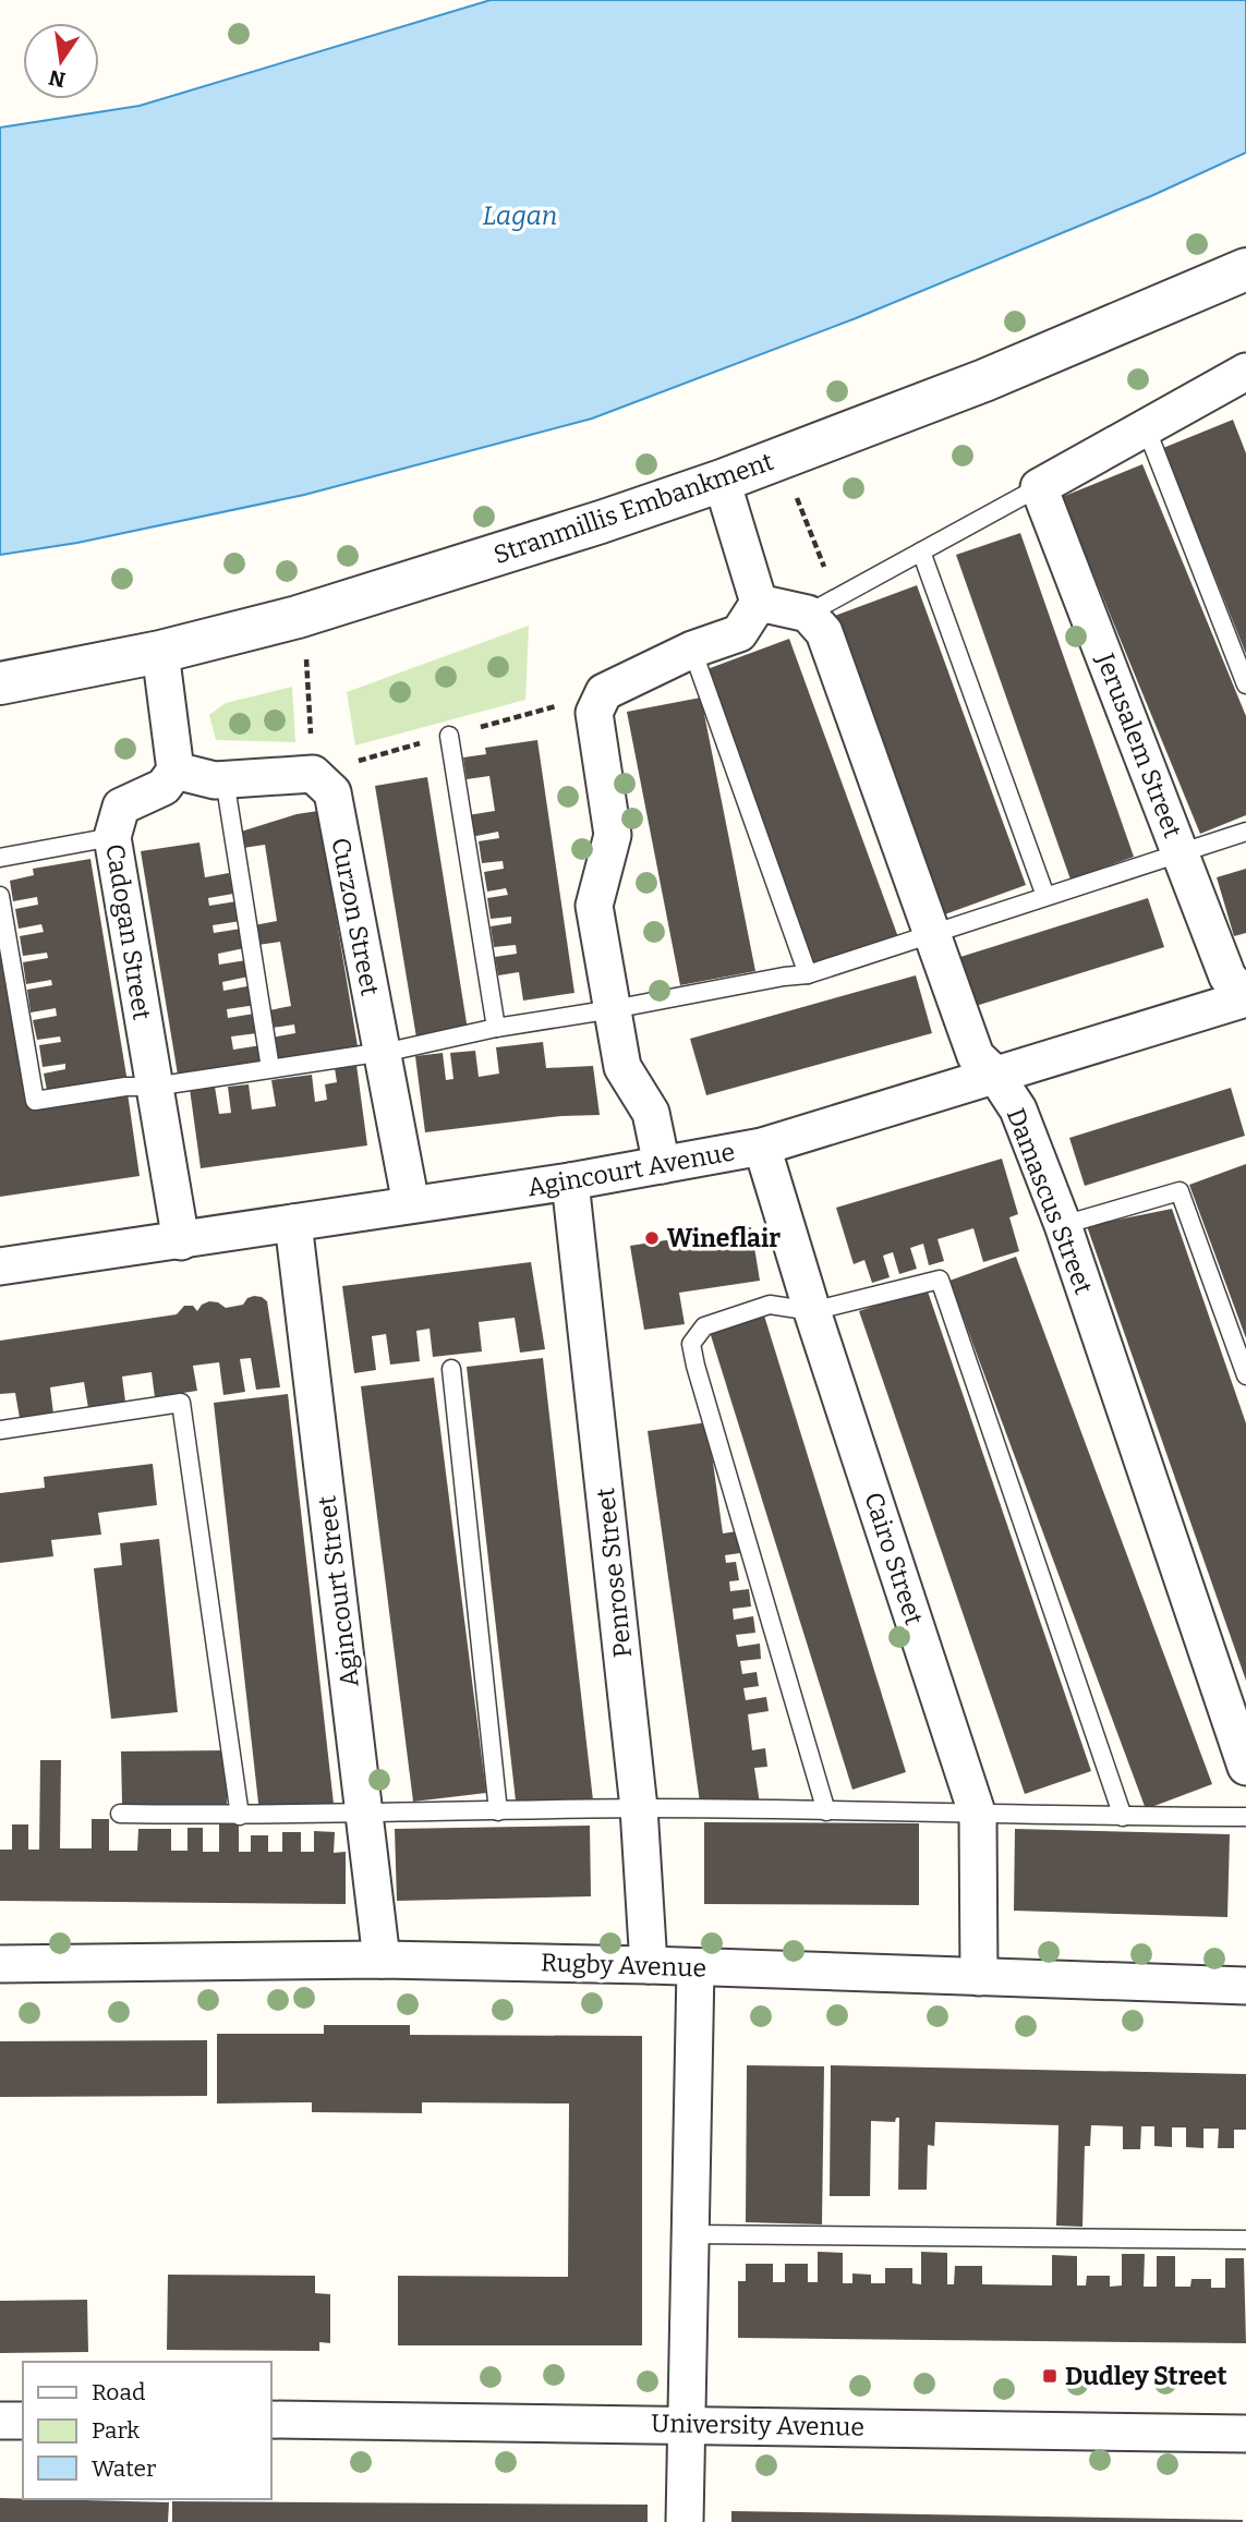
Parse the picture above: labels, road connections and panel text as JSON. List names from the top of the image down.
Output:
{
  "streets": {
    "street": [
      "Stranmillis Embankment",
      "Jerusalem Street",
      "Curzon Street",
      "Cadogan Street",
      "Agincourt Avenue",
      "Damascus Street",
      "Cairo Street",
      "Penrose Street",
      "Agincourt Street",
      "Rugby Avenue",
      "University Avenue"
    ]
  },
  "crossings": [
    ["Jerusalem Street", "Agincourt Avenue"],
    ["Curzon Street", "Agincourt Avenue"],
    ["Cadogan Street", "Agincourt Avenue"],
    ["Agincourt Avenue", "Damascus Street"],
    ["Agincourt Avenue", "Cairo Street"],
    ["Agincourt Avenue", "Penrose Street"],
    ["Agincourt Avenue", "Agincourt Street"],
    ["Cairo Street", "Rugby Avenue"],
    ["Penrose Street", "Rugby Avenue"],
    ["Agincourt Street", "Rugby Avenue"]
  ],
  "water": ["Lagan"],
  "places": {
    "other": ["Wineflair"],
    "transit": ["Dudley Street"]
  },
  "legend": ["Road", "Park", "Water"],
  "north": "bottom"
}
